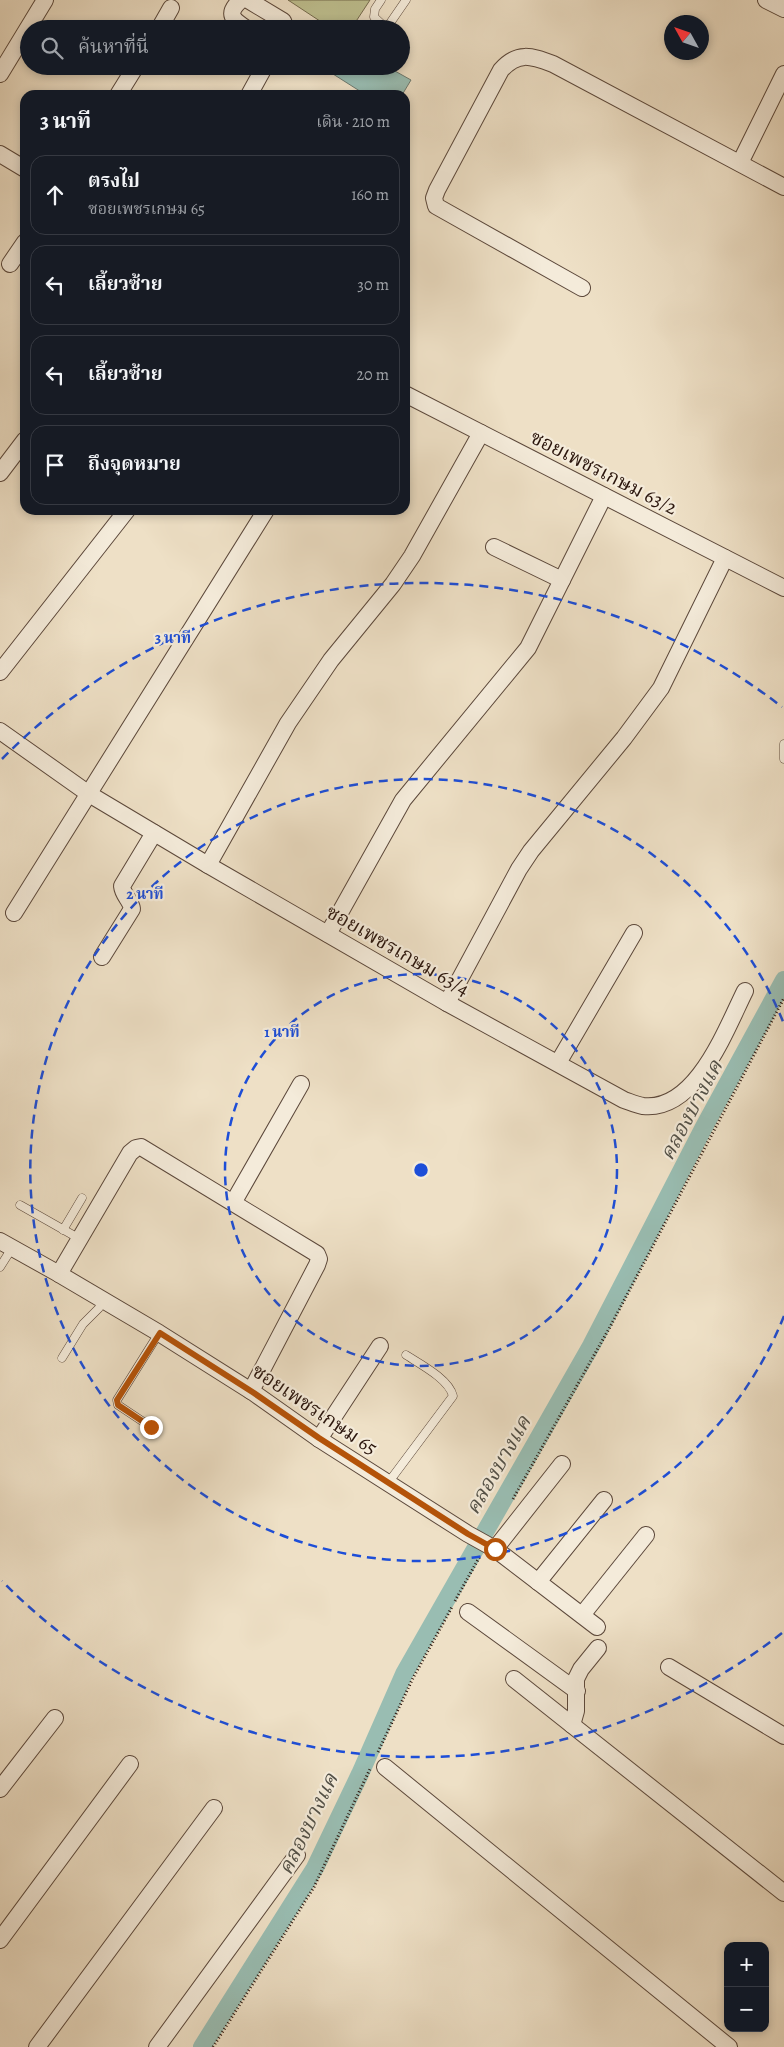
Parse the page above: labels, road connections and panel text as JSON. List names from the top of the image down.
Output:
{
  "streets": {
    "street": ["ซอยเพชรเกษม 63/2", "ซอยเพชรเกษม 63/4", "ซอยเพชรเกษม 65"]
  },
  "water": ["คลองบางแค"],
  "north": "top left",
  "page": {
    "search": "ค้นหาที่นี่",
    "heading": ["3 นาที", "เดิน · 210 m"],
    "list": [
      ["ตรงไป", "ซอยเพชรเกษม 65", "160 m"],
      ["เลี้ยวซ้าย", "30 m"],
      ["เลี้ยวซ้าย", "20 m"],
      "ถึงจุดหมาย"
    ],
    "map_buttons": ["+", "−"]
  },
  "rings": ["3 นาที", "2 นาที", "1 นาที"]
}
